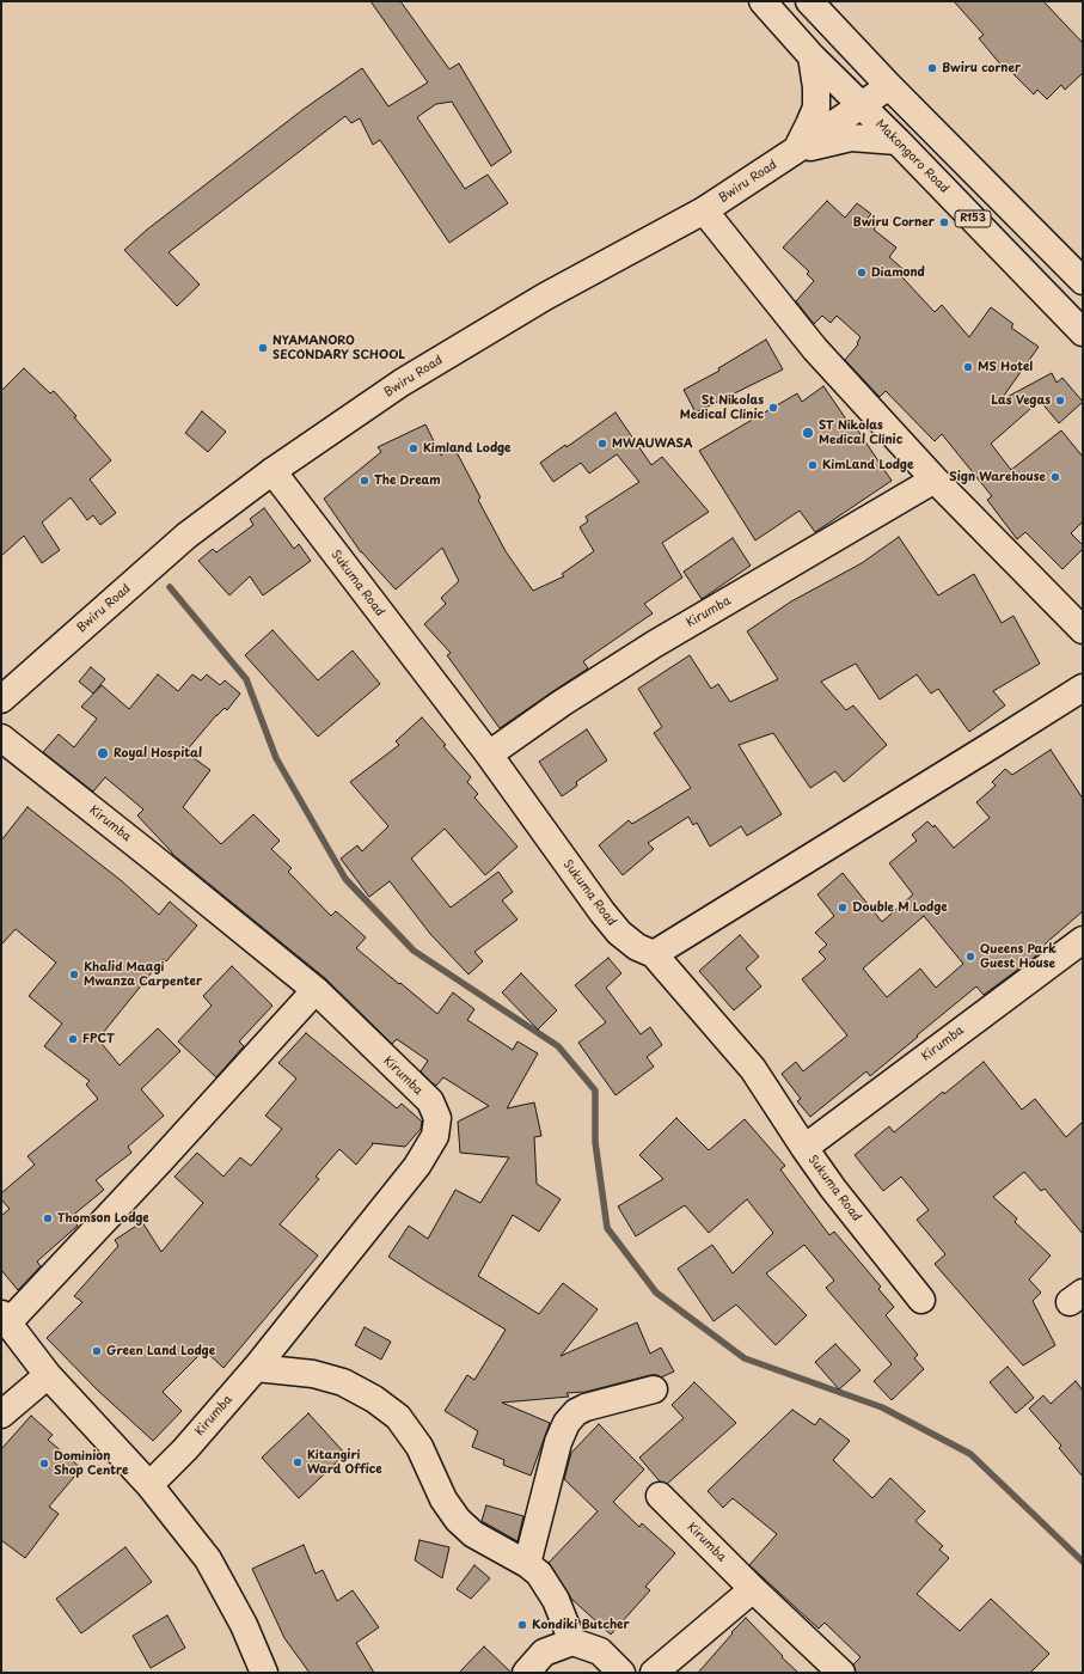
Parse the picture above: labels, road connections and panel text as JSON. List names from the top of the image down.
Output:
{
  "streets": {
    "street": [
      "Makongoro Road",
      "Bwiru Road",
      "R153",
      "Sukuma Road",
      "Kirumba"
    ]
  },
  "crossings": [
    ["Makongoro Road", "Bwiru Road"],
    ["Bwiru Road", "R153"],
    ["Bwiru Road", "Sukuma Road"],
    ["Sukuma Road", "Kirumba"]
  ],
  "places": [
    "Bwiru corner",
    "Bwiru Corner",
    "Diamond",
    "NYAMANORO SECONDARY SCHOOL",
    "MS Hotel",
    "Las Vegas",
    "St Nikolas Medical Clinic",
    "ST Nikolas Medical Clinic",
    "MWAUWASA",
    "Kimland Lodge",
    "KimLand Lodge",
    "Sign Warehouse",
    "The Dream",
    "Royal Hospital",
    "Double M Lodge",
    "Queens Park Guest House",
    "Khalid Maagi Mwanza Carpenter",
    "FPCT",
    "Thomson Lodge",
    "Green Land Lodge",
    "Kitangiri Ward Office",
    "Dominion Shop Centre",
    "Kondiki Butcher"
  ]
}
